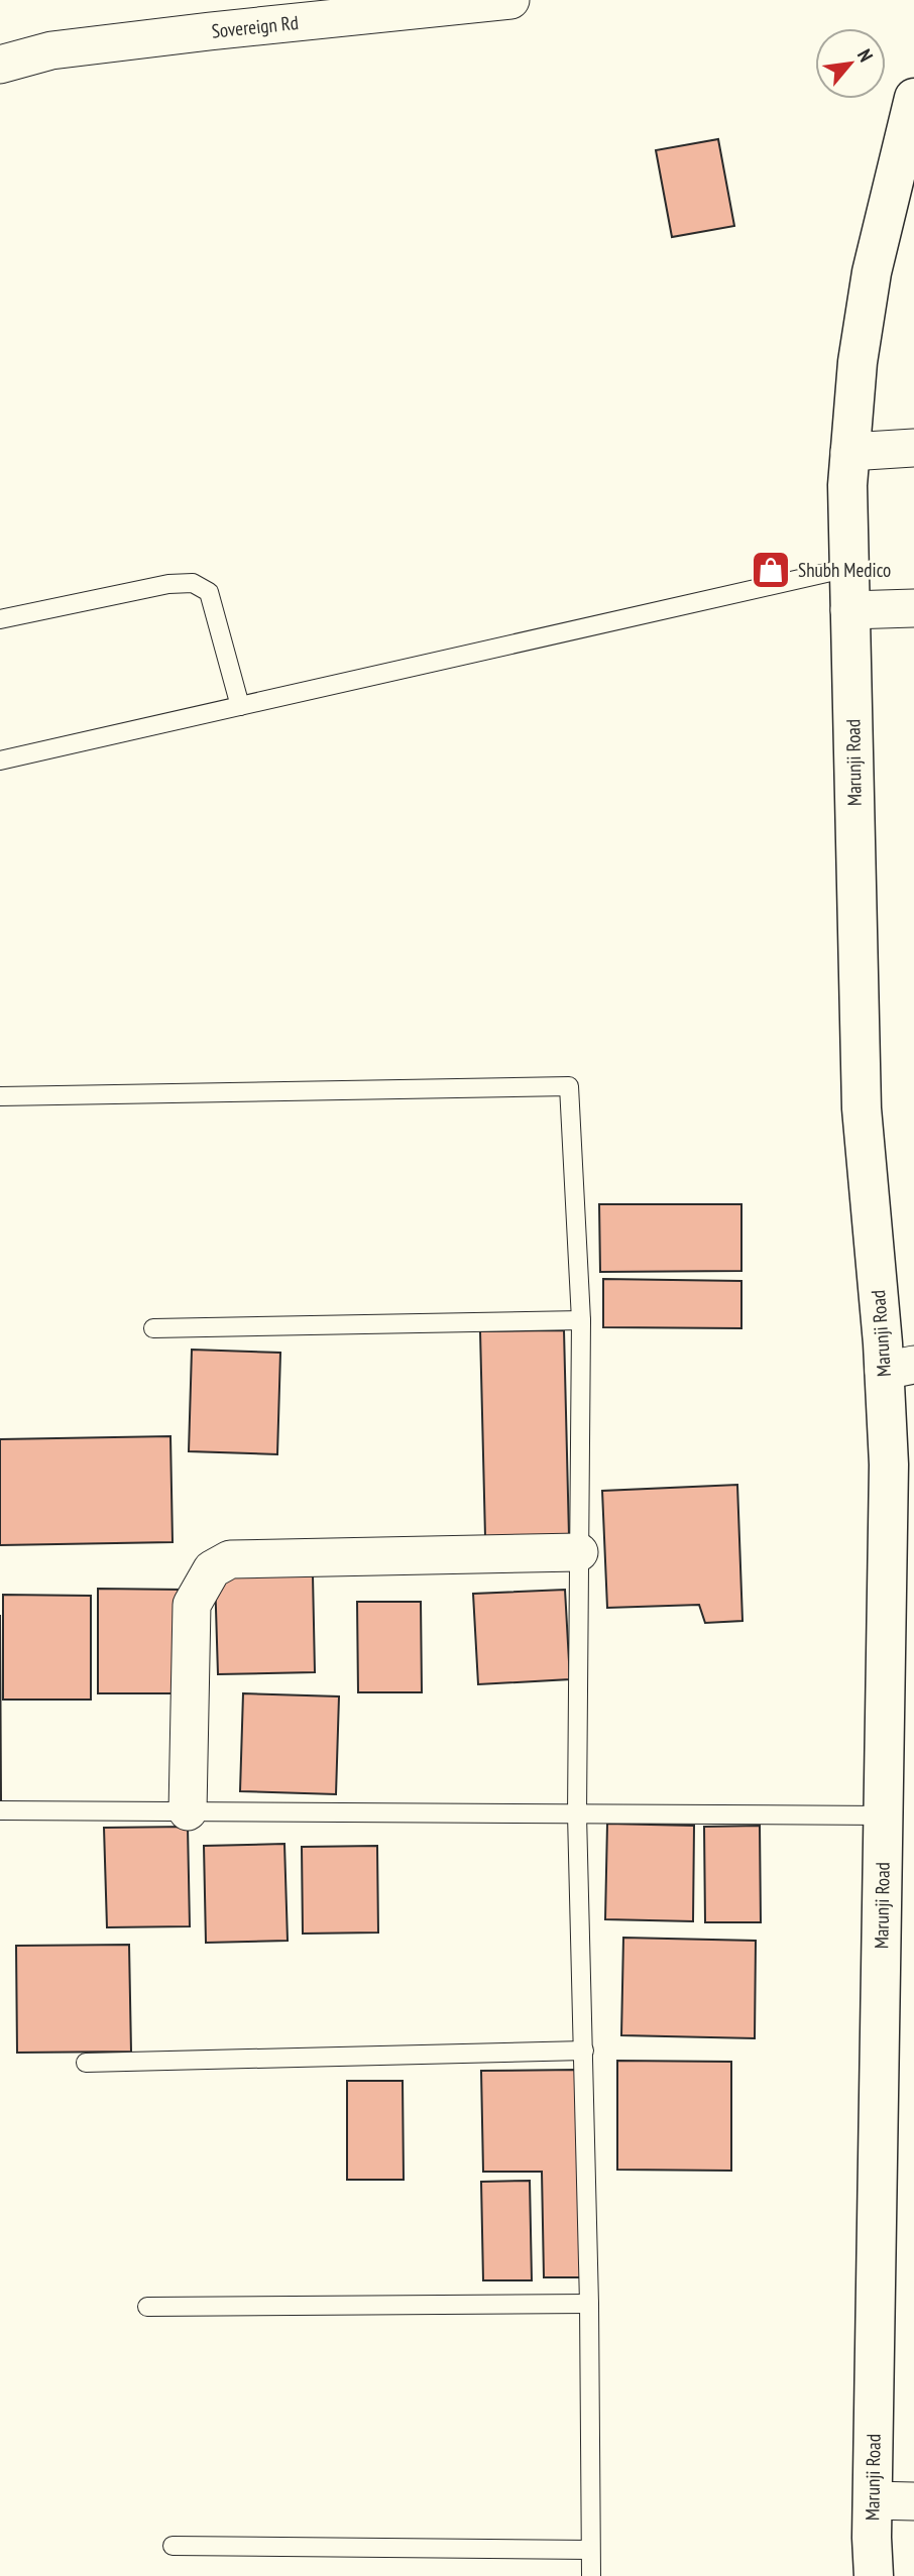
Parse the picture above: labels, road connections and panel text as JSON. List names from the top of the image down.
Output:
{
  "streets": {
    "street": ["Sovereign Rd", "Marunji Road"]
  },
  "places": {
    "shop": ["Shubh Medico"]
  },
  "north": "top right"
}
